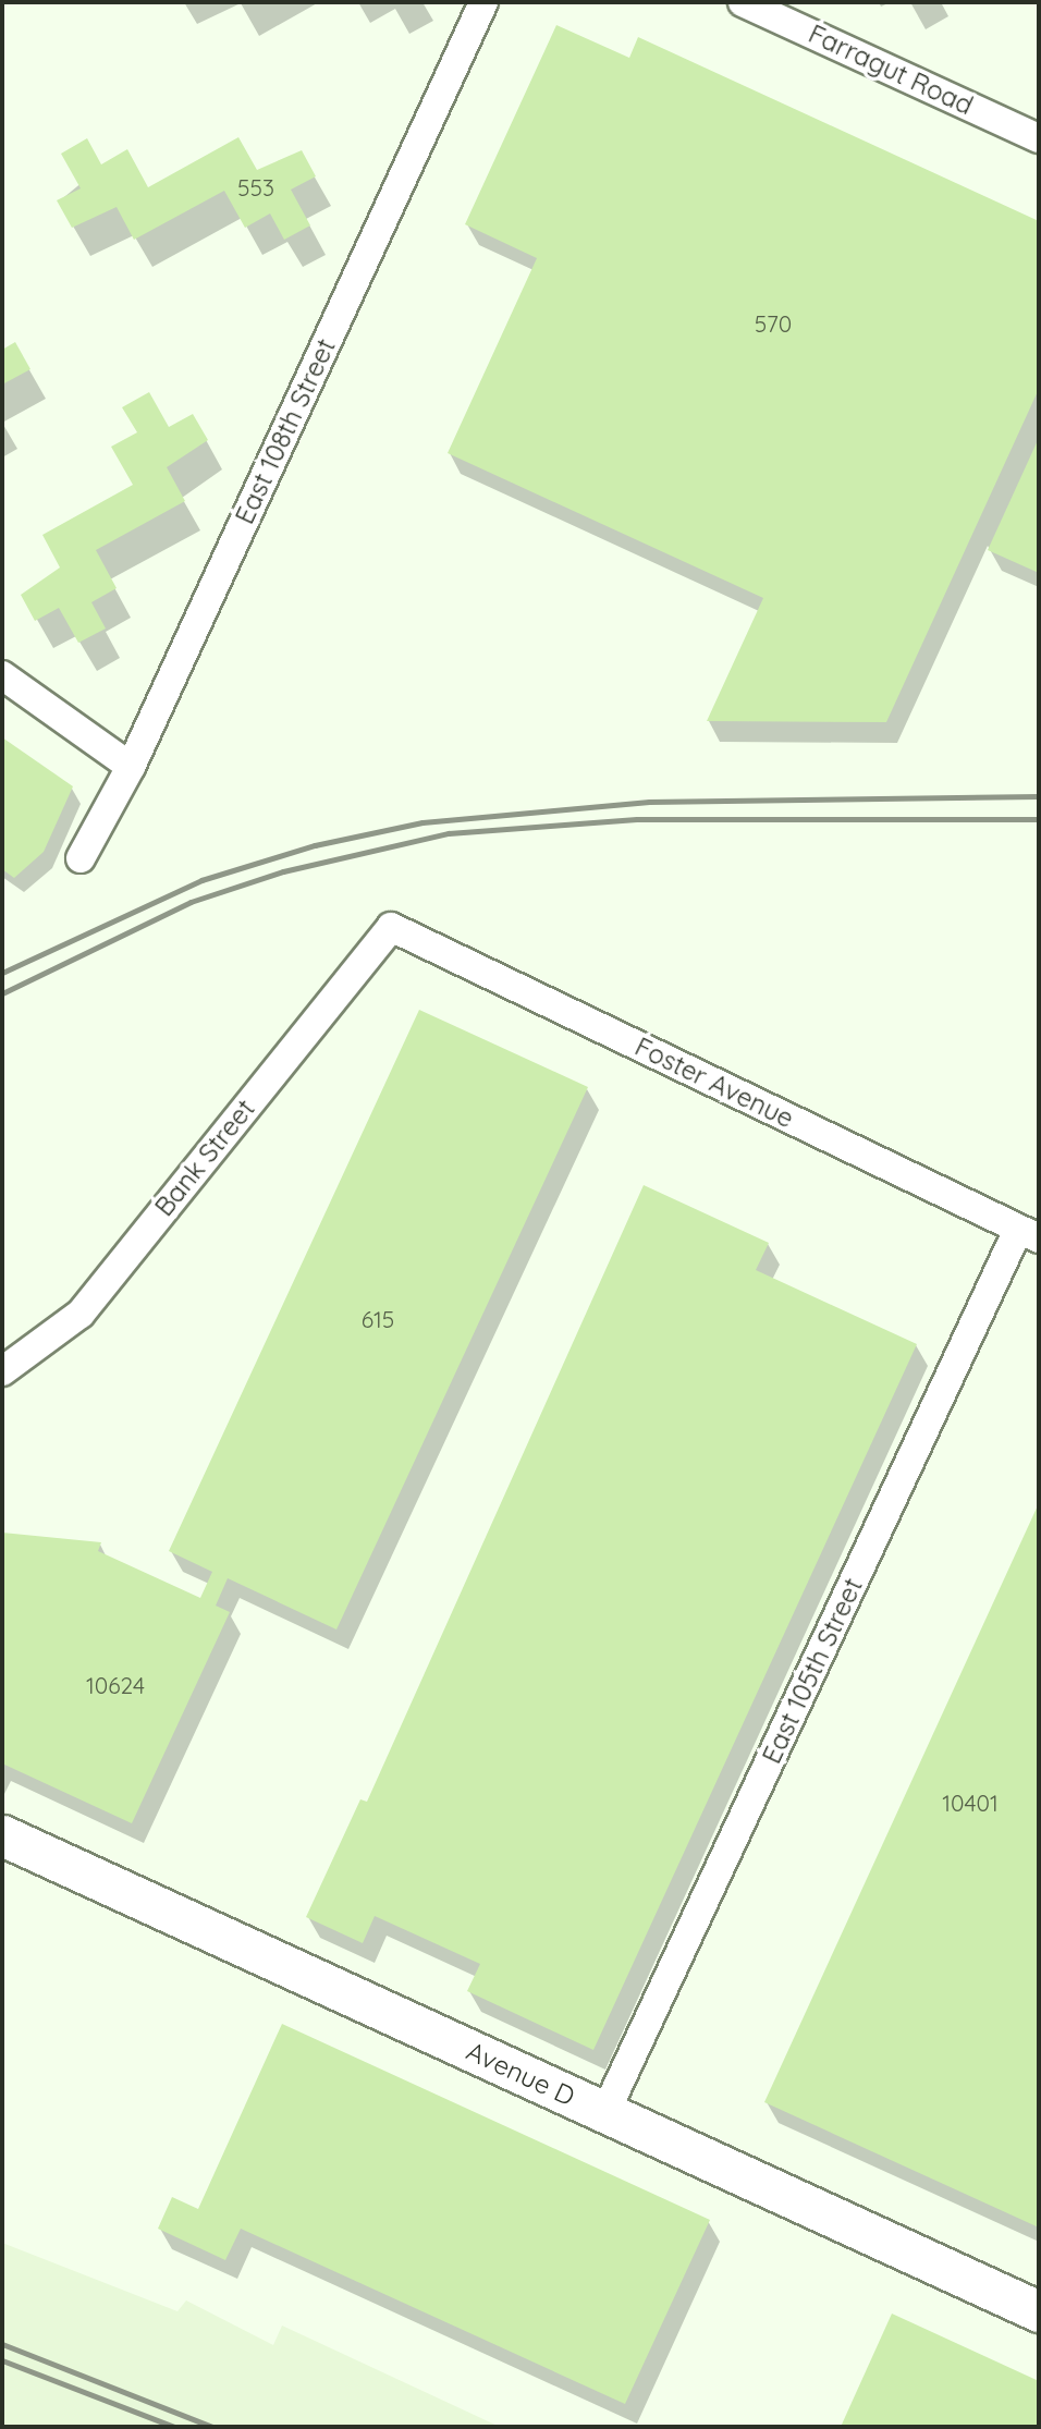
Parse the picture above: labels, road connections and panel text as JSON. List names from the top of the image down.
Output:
{
  "streets": {
    "main road": ["Avenue D"],
    "street": [
      "Farragut Road",
      "East 108th Street",
      "Foster Avenue",
      "Bank Street",
      "East 105th Street"
    ]
  },
  "crossings": [
    ["Foster Avenue", "Bank Street"],
    ["Foster Avenue", "East 105th Street"],
    ["East 105th Street", "Avenue D"]
  ],
  "house_numbers": [
    "553",
    "570",
    "615",
    "10624",
    "10401"
  ]
}
